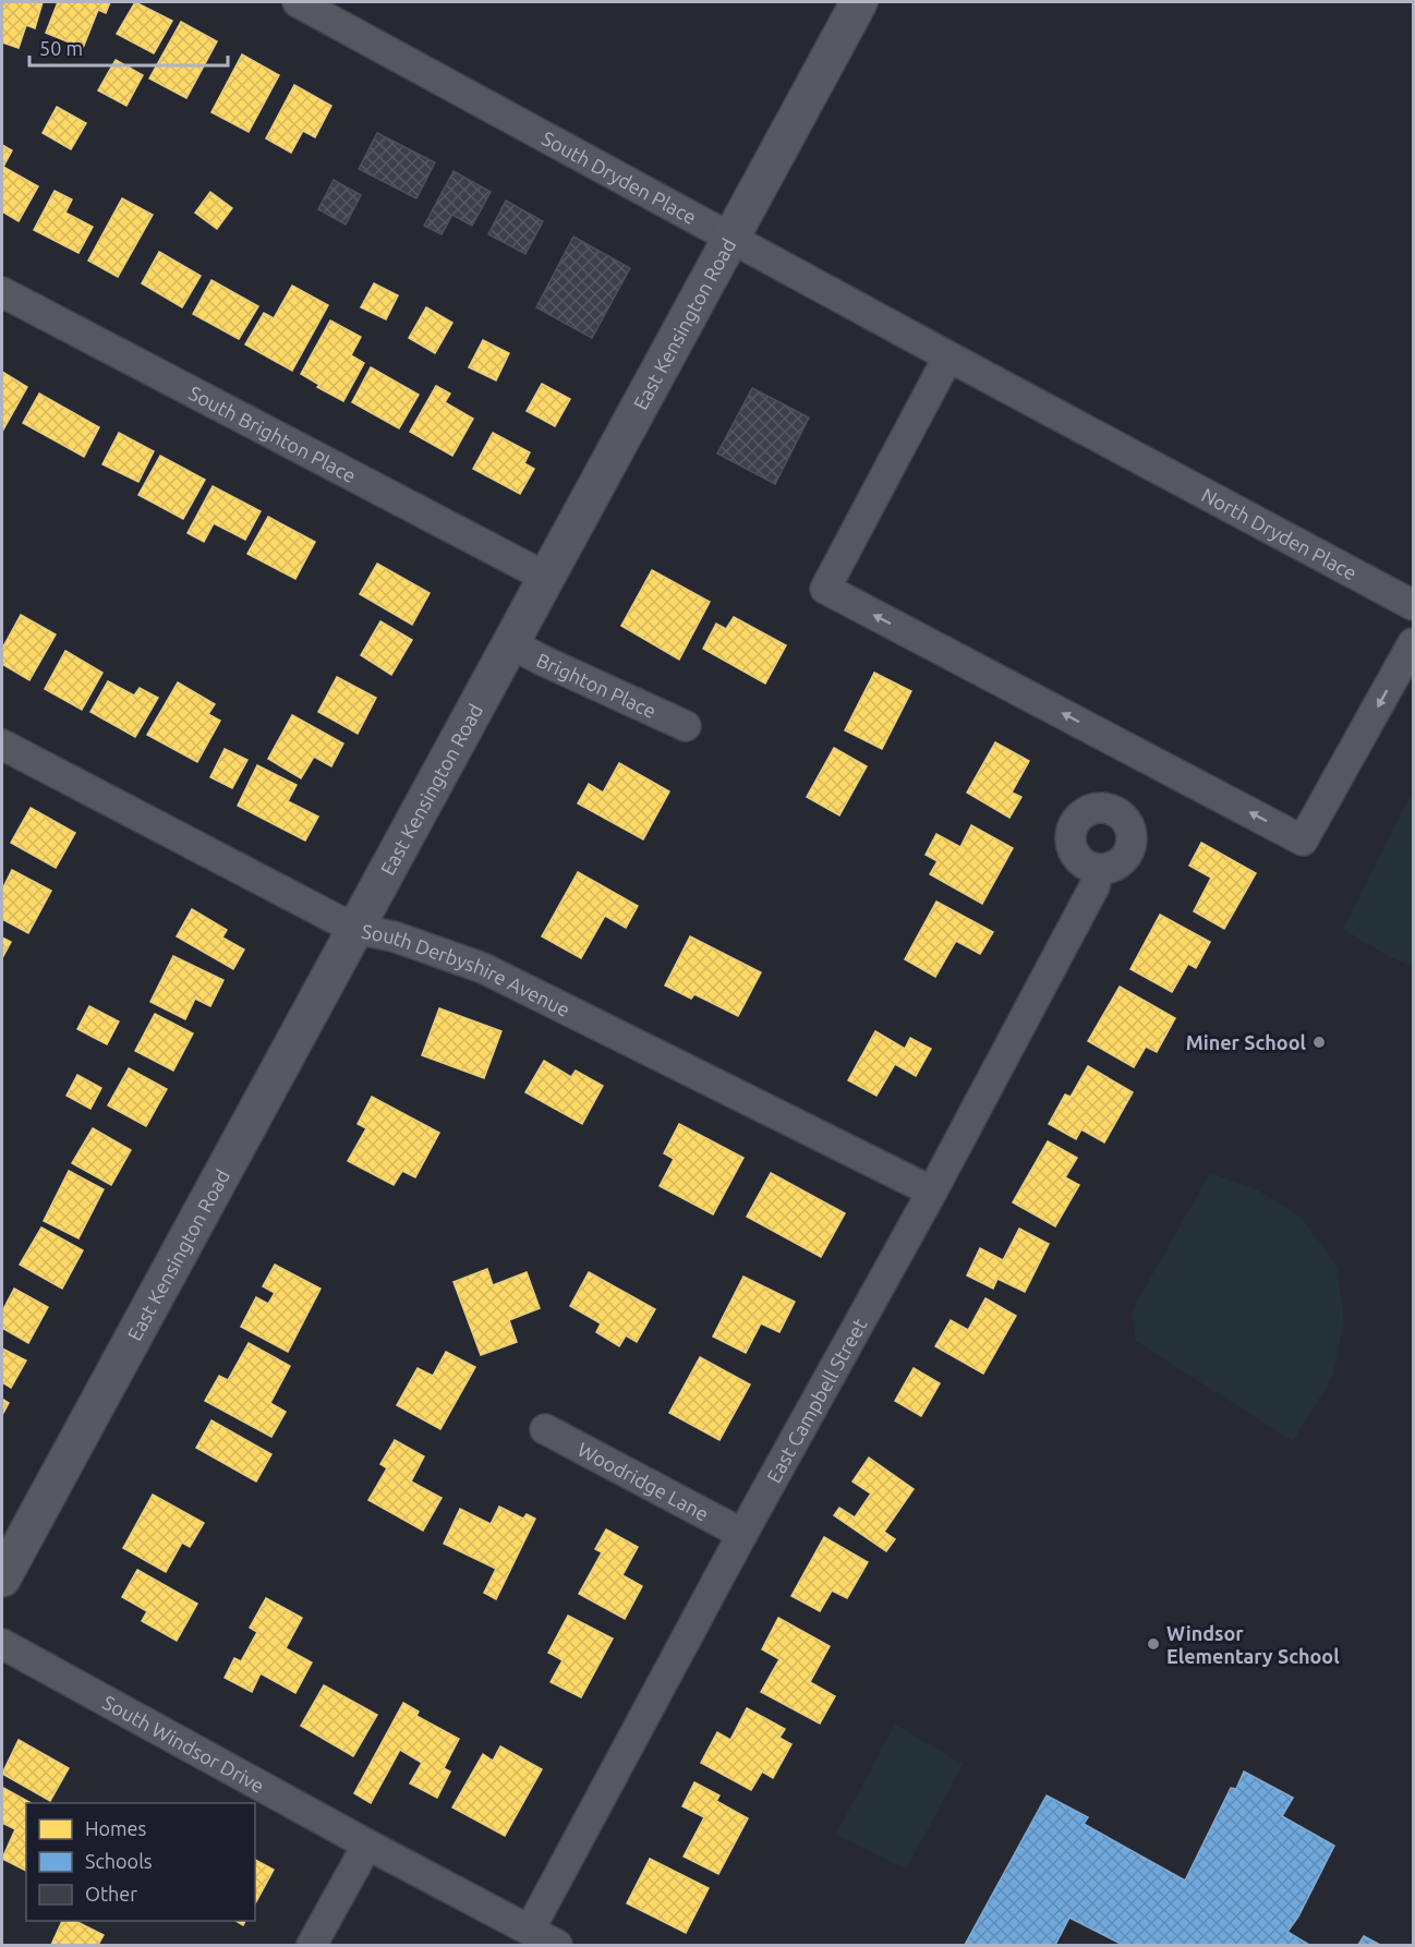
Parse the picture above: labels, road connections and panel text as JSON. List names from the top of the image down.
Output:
{
  "streets": {
    "main road": ["East Kensington Road"],
    "street": [
      "South Dryden Place",
      "South Brighton Place",
      "North Dryden Place",
      "Brighton Place",
      "South Derbyshire Avenue",
      "East Campbell Street",
      "Woodridge Lane",
      "South Windsor Drive"
    ]
  },
  "crossings": [
    ["South Dryden Place", "East Kensington Road"],
    ["South Dryden Place", "North Dryden Place"],
    ["East Kensington Road", "South Brighton Place"],
    ["East Kensington Road", "Brighton Place"],
    ["East Kensington Road", "South Derbyshire Avenue"],
    ["South Derbyshire Avenue", "East Campbell Street"],
    ["East Campbell Street", "Woodridge Lane"],
    ["East Campbell Street", "South Windsor Drive"]
  ],
  "places": ["Miner School", "Windsor Elementary School"],
  "legend": ["Homes", "Schools", "Other"],
  "scale_bar": "50 m"
}
